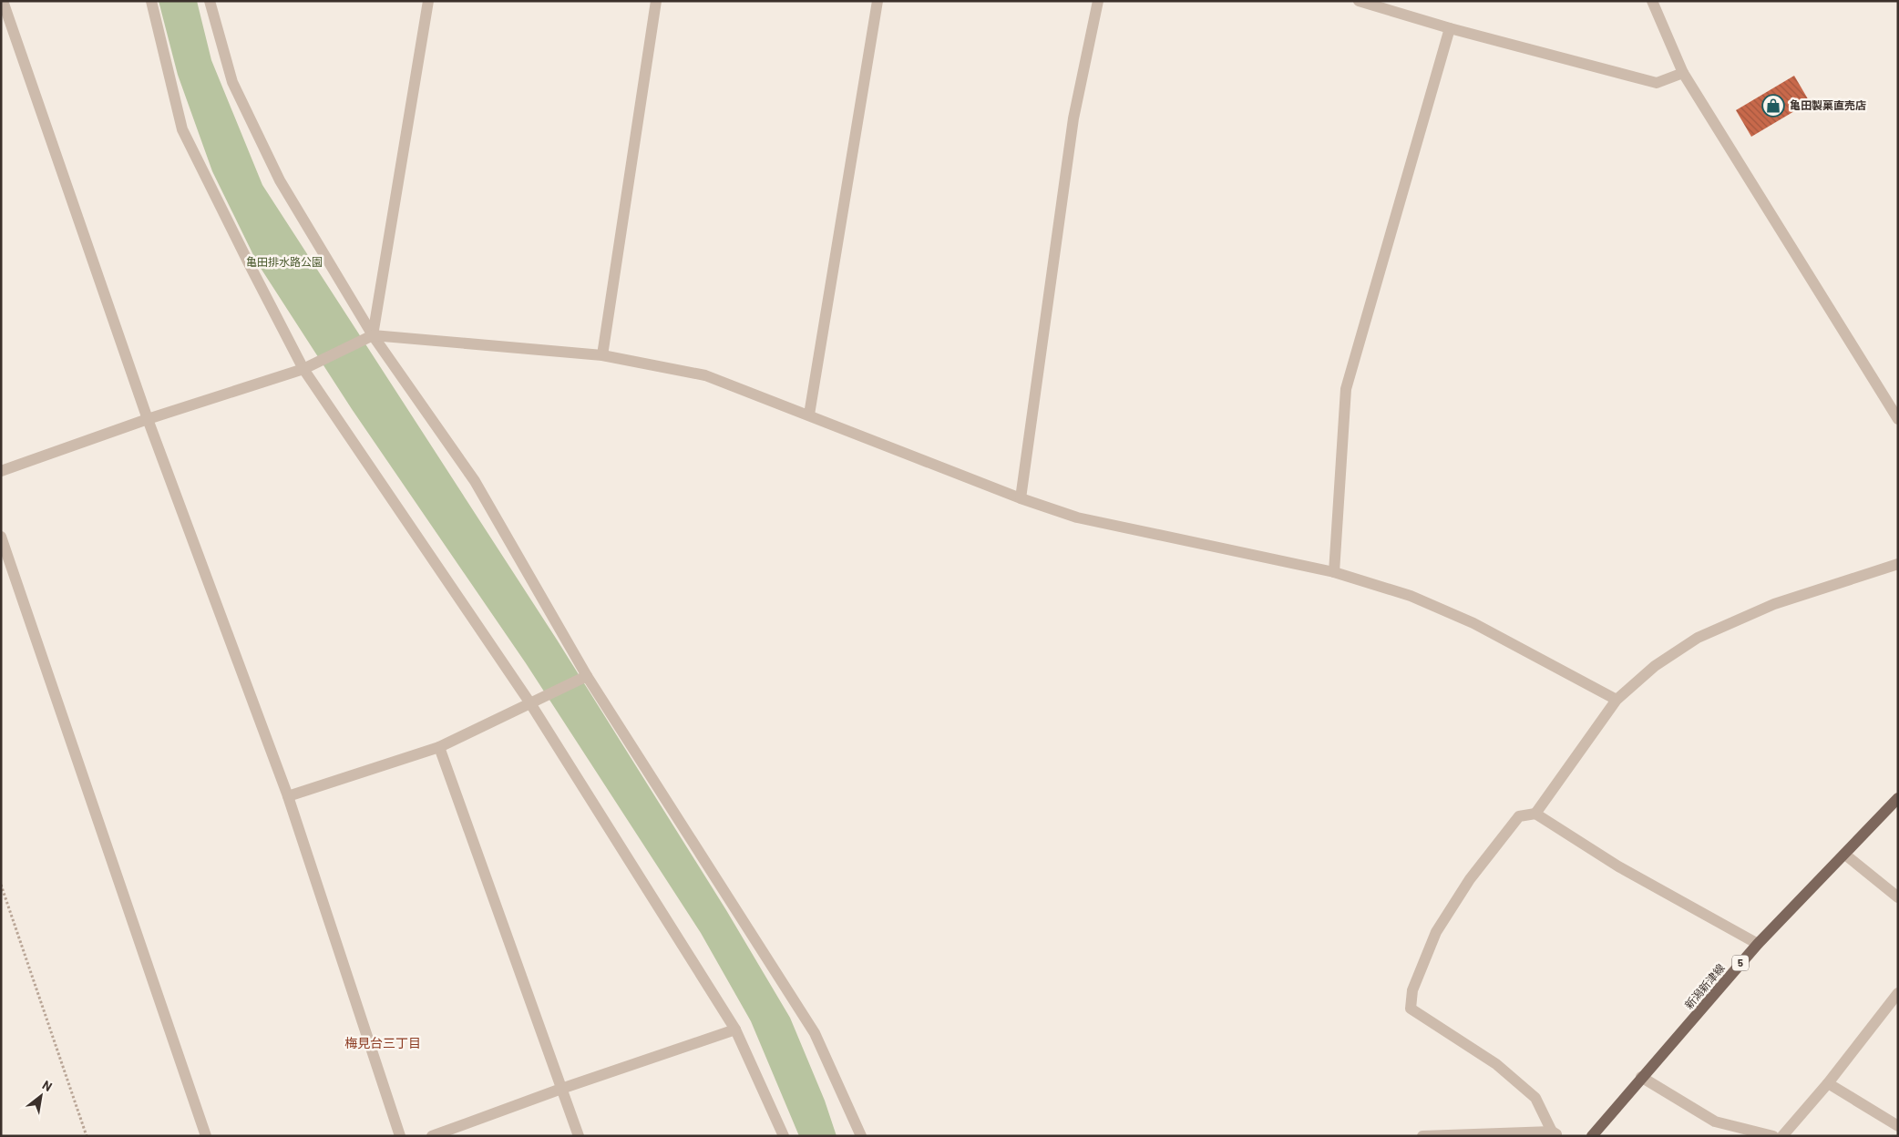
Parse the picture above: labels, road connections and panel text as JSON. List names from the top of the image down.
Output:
{
  "streets": {
    "main road": ["5", "新潟新津線"]
  },
  "districts": ["梅見台三丁目"],
  "parks": ["亀田排水路公園"],
  "places": {
    "shop": ["亀田製菓直売店"]
  },
  "north": "top right"
}
